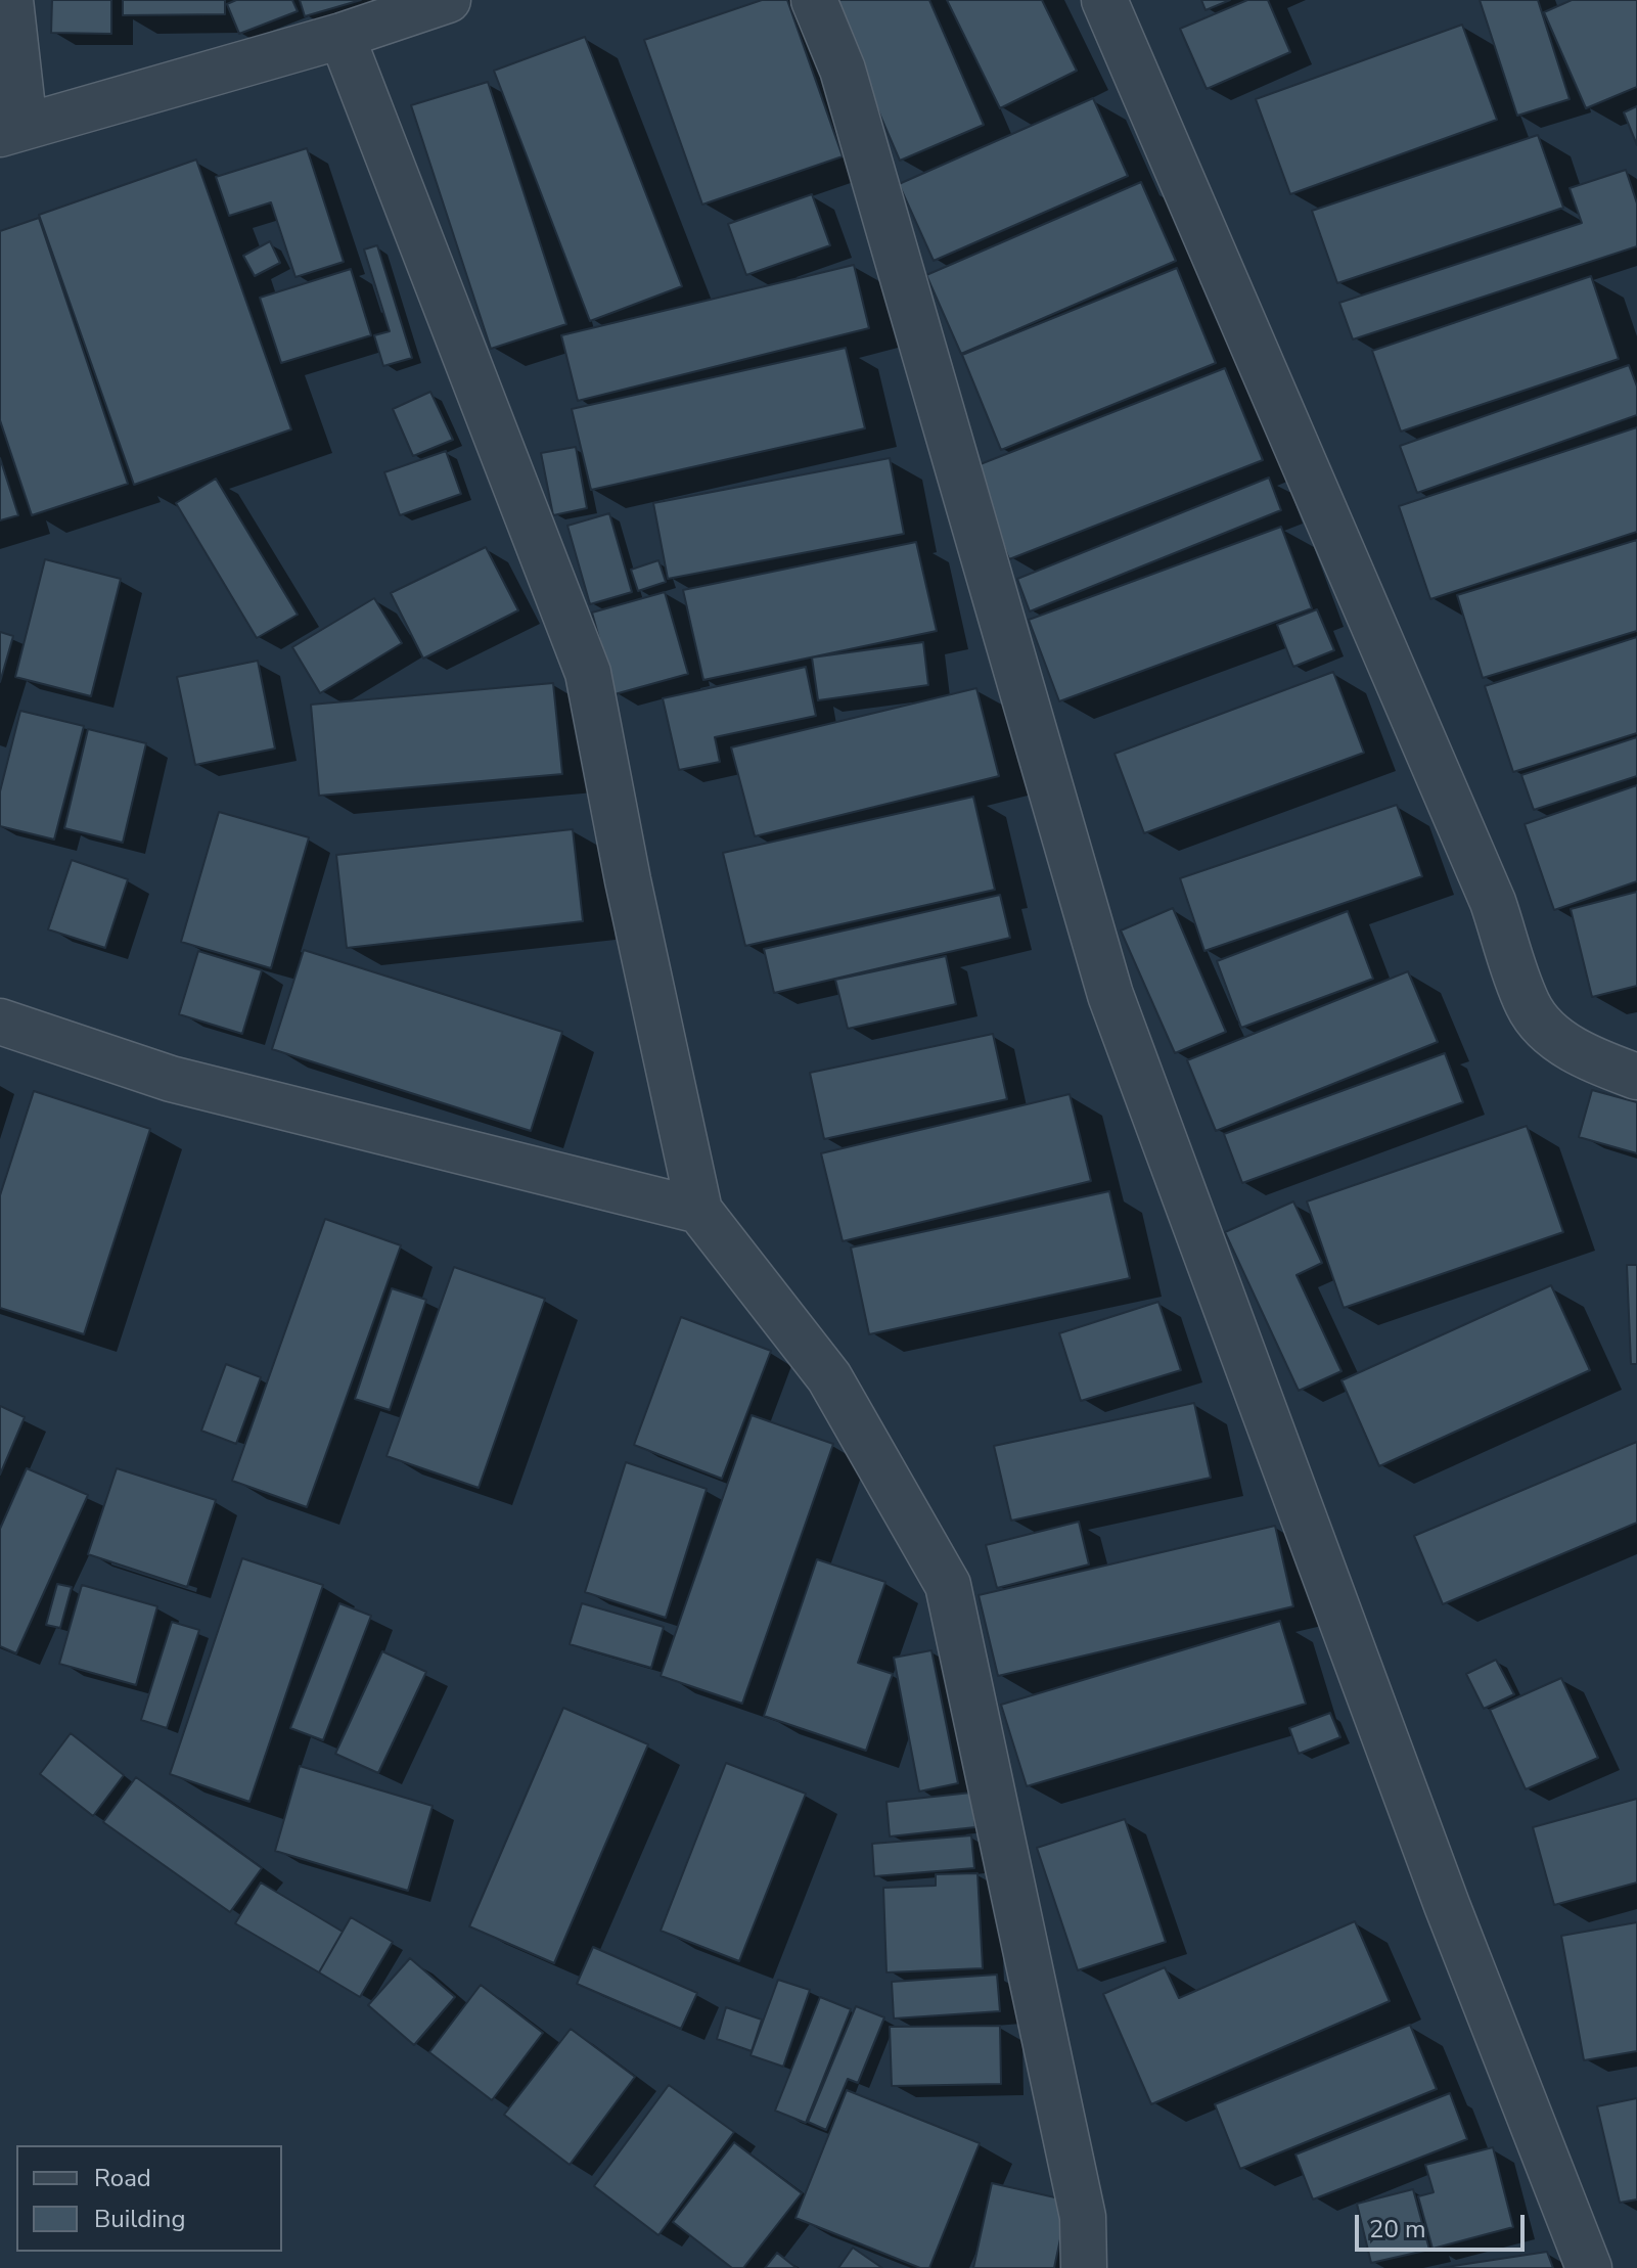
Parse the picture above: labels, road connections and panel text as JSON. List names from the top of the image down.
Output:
{
  "legend": ["Road", "Building"],
  "scale_bar": "20 m"
}
